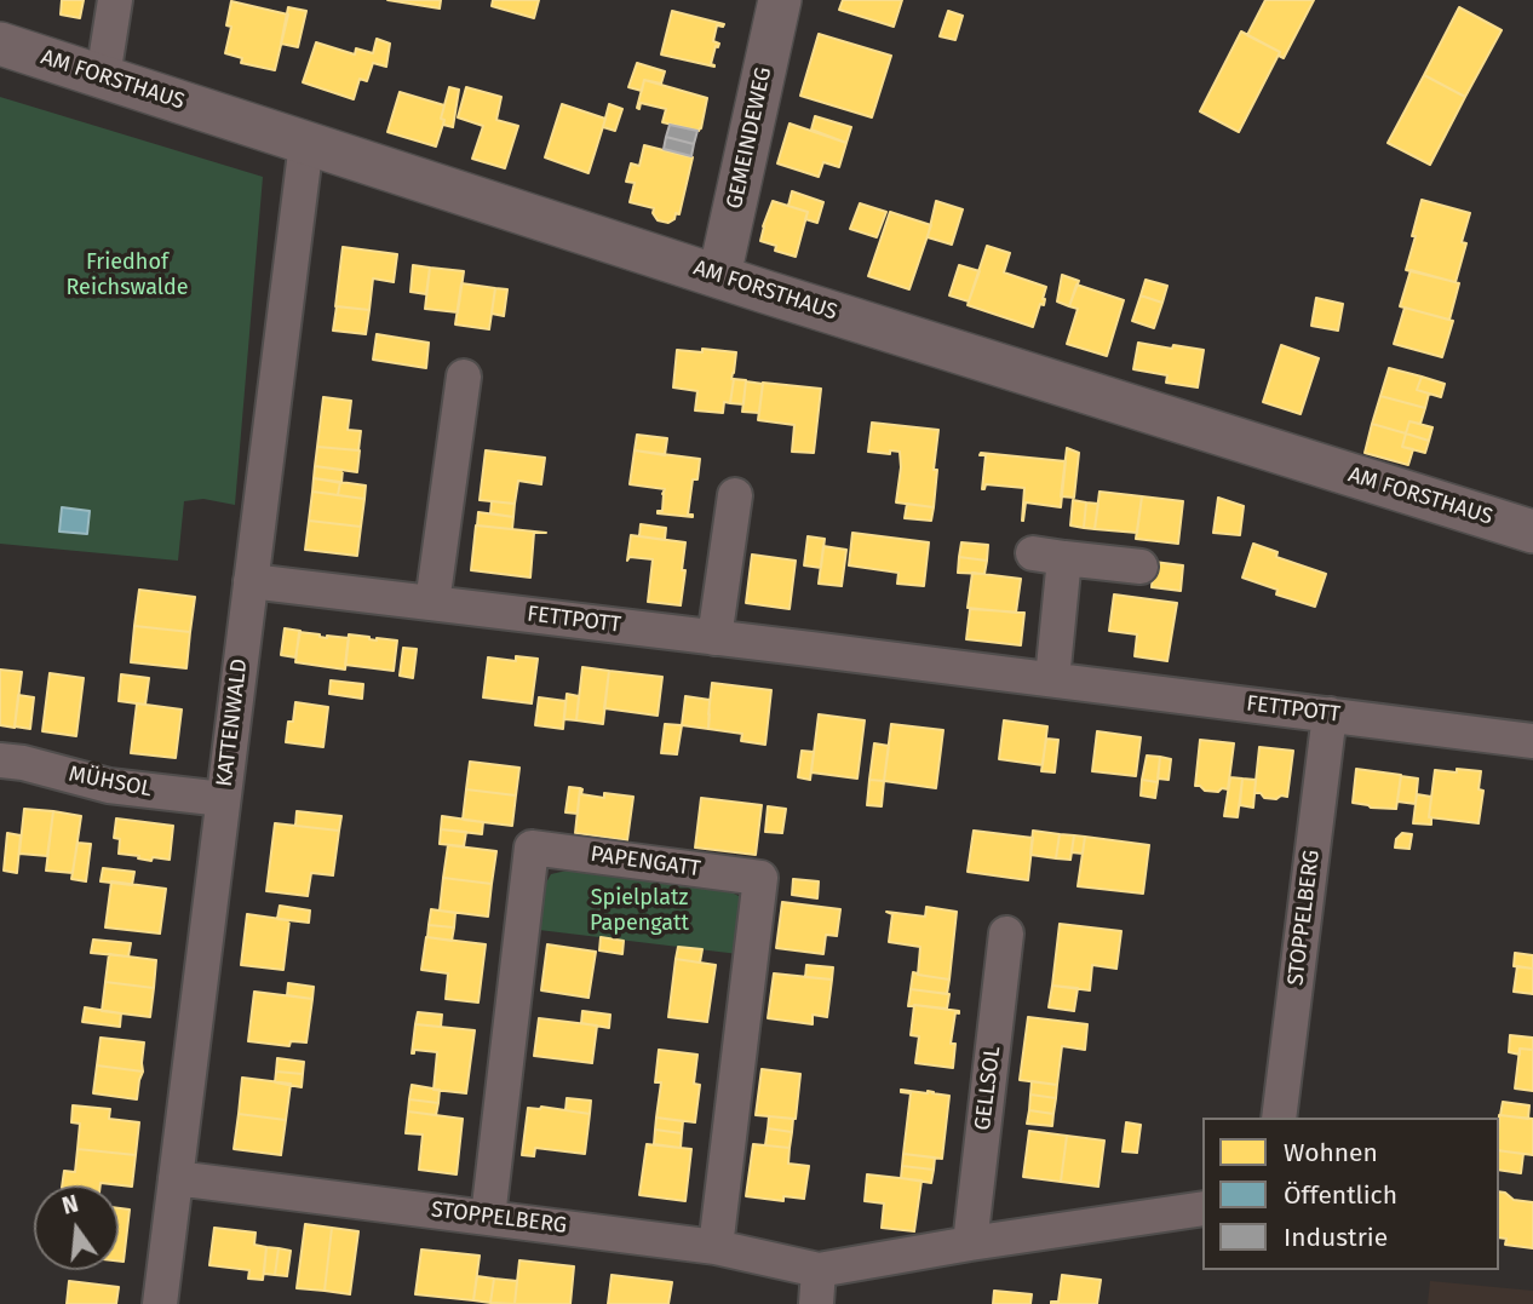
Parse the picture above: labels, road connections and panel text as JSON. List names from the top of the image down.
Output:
{
  "streets": {
    "street": [
      "AM FORSTHAUS",
      "GEMEINDEWEG",
      "FETTPOTT",
      "KATTENWALD",
      "MÜHSOL",
      "PAPENGATT",
      "STOPPELBERG",
      "GELLSOL"
    ]
  },
  "crossings": [
    ["AM FORSTHAUS", "GEMEINDEWEG"],
    ["AM FORSTHAUS", "KATTENWALD"],
    ["FETTPOTT", "KATTENWALD"],
    ["FETTPOTT", "STOPPELBERG"],
    ["KATTENWALD", "MÜHSOL"],
    ["KATTENWALD", "STOPPELBERG"],
    ["PAPENGATT", "STOPPELBERG"],
    ["STOPPELBERG", "GELLSOL"]
  ],
  "parks": ["Friedhof Reichswalde", "Spielplatz Papengatt"],
  "legend": ["Wohnen", "Öffentlich", "Industrie"],
  "north": "top"
}
